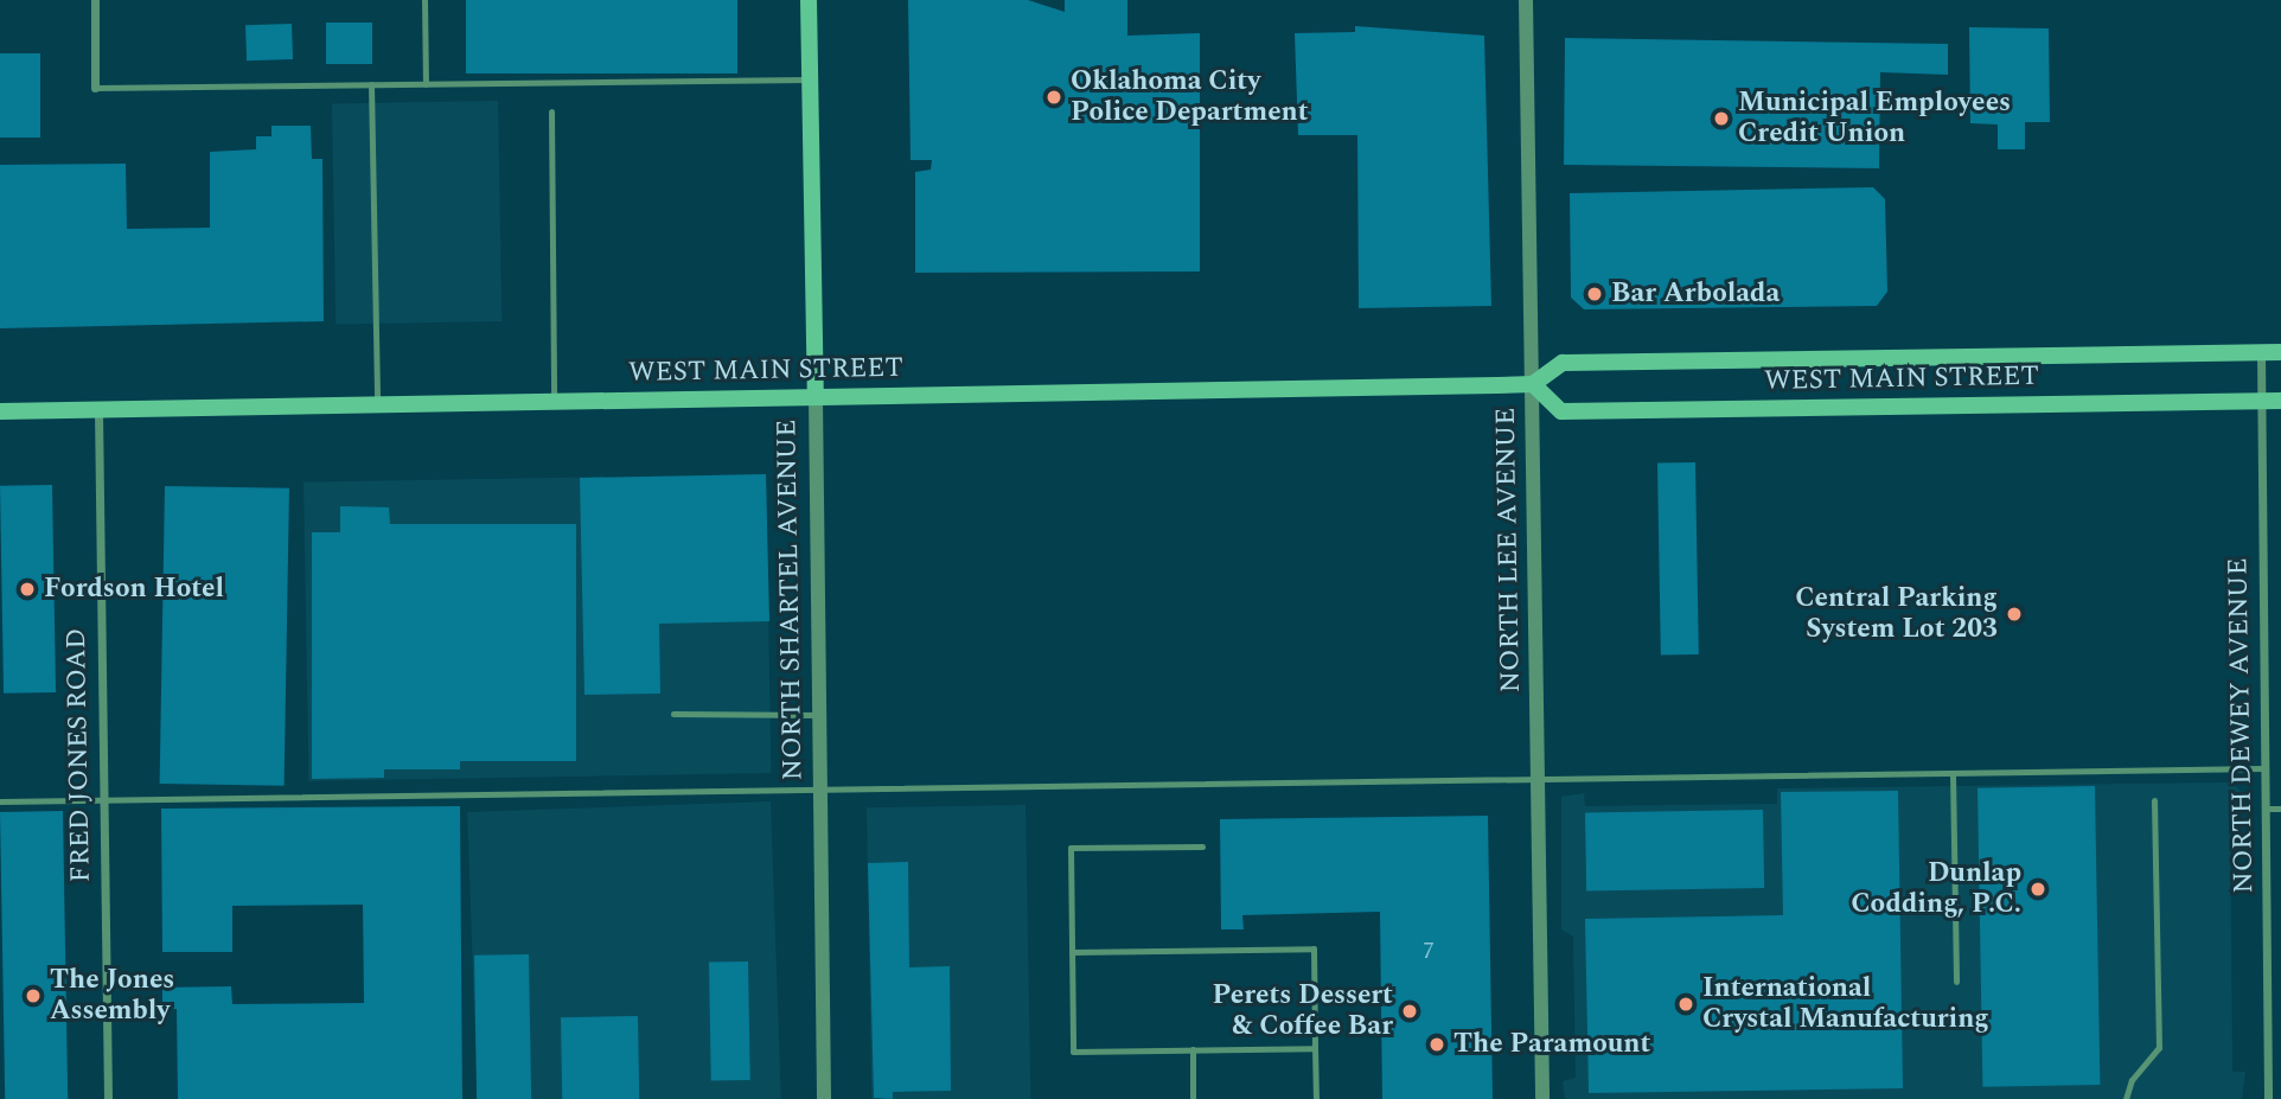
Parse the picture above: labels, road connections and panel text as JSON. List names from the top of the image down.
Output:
{
  "streets": {
    "main road": ["WEST MAIN STREET", "NORTH SHARTEL AVENUE"],
    "street": ["NORTH LEE AVENUE", "NORTH DEWEY AVENUE", "FRED JONES ROAD"]
  },
  "crossings": [
    ["WEST MAIN STREET", "NORTH LEE AVENUE"],
    ["WEST MAIN STREET", "NORTH SHARTEL AVENUE"],
    ["WEST MAIN STREET", "NORTH DEWEY AVENUE"],
    ["WEST MAIN STREET", "FRED JONES ROAD"]
  ],
  "places": [
    "Oklahoma City Police Department",
    "Municipal Employees Credit Union",
    "Bar Arbolada",
    "Fordson Hotel",
    "Central Parking System Lot 203",
    "Dunlap Codding, P.C.",
    "The Jones Assembly",
    "International Crystal Manufacturing",
    "Perets Dessert & Coffee Bar",
    "The Paramount"
  ],
  "house_numbers": ["7"]
}
